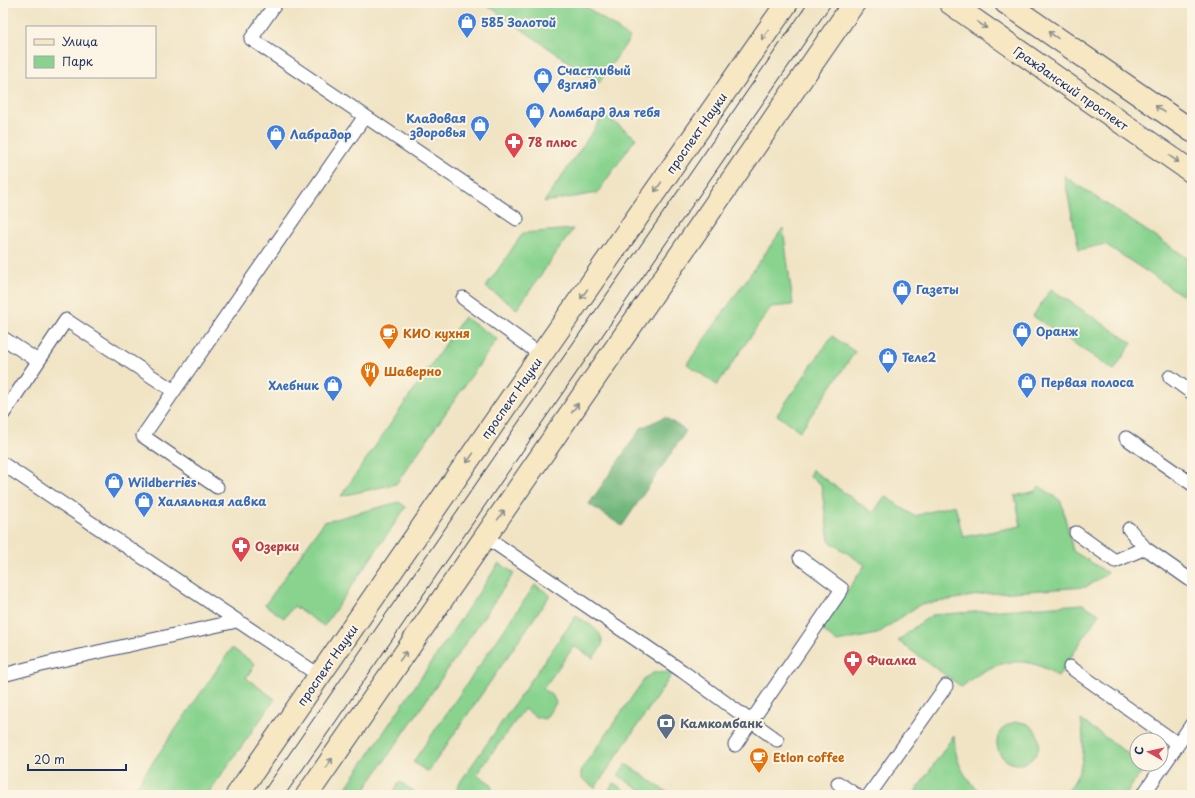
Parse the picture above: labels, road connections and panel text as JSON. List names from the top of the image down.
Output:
{
  "streets": {
    "main road": ["Гражданский проспект", "проспект Науки"]
  },
  "places": {
    "shop": [
      "585 Золотой",
      "Счастливый взгляд",
      "Ломбард для тебя",
      "Кладовая здоровья",
      "Лабрадор",
      "Газеты",
      "Оранж",
      "Теле2",
      "Первая полоса",
      "Хлебник",
      "Wildberries",
      "Халяльная лавка"
    ],
    "pharmacy": ["78 плюс", "Озерки", "Фиалка"],
    "cafe": ["КИО кухня", "Etlon coffee"],
    "restaurant": ["Шаверно"],
    "bank": ["Камкомбанк"]
  },
  "legend": ["Улица", "Парк"],
  "scale_bar": "20 m",
  "north": "left"
}
